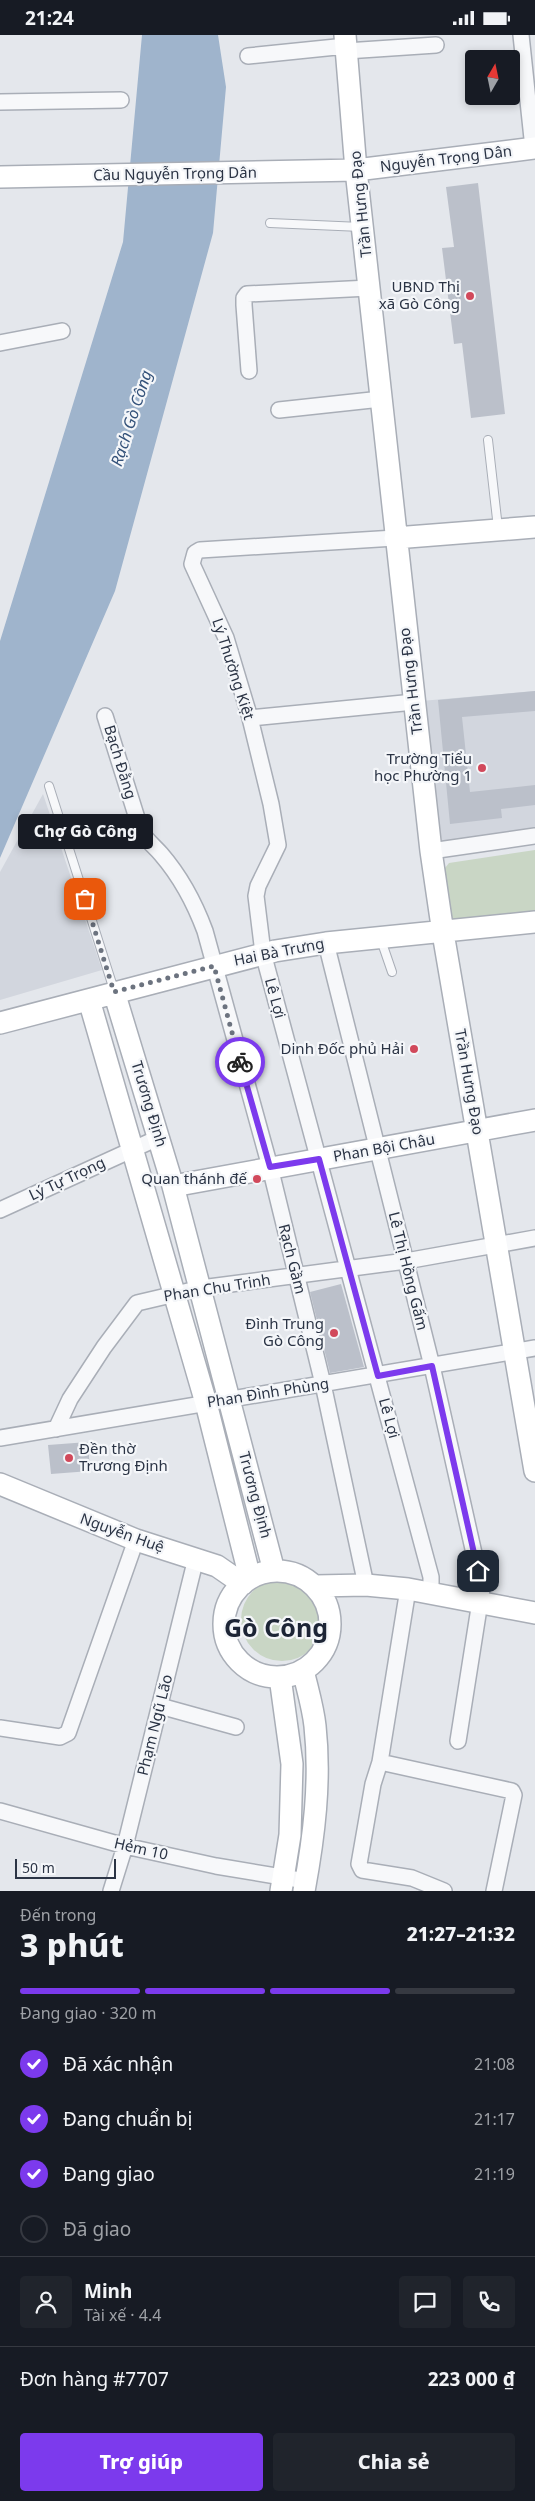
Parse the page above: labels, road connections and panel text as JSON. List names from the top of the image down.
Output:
{
  "streets": {
    "street": [
      "Nguyễn Trọng Dân",
      "Cầu Nguyễn Trọng Dân",
      "Trần Hưng Đạo",
      "Lý Thường Kiệt",
      "Bạch Đằng",
      "Hai Bà Trưng",
      "Lê Lợi",
      "Trương Định",
      "Phan Bội Châu",
      "Lý Tự Trọng",
      "Rạch Gầm",
      "Lê Thị Hồng Gấm",
      "Phan Chu Trinh",
      "Phan Đình Phùng",
      "Nguyễn Huệ",
      "Phạm Ngũ Lão",
      "Hẻm 10"
    ]
  },
  "crossings": [
    ["Nguyễn Trọng Dân", "Cầu Nguyễn Trọng Dân"],
    ["Nguyễn Trọng Dân", "Trần Hưng Đạo"],
    ["Trần Hưng Đạo", "Lý Thường Kiệt"],
    ["Trần Hưng Đạo", "Hai Bà Trưng"],
    ["Trần Hưng Đạo", "Phan Bội Châu"],
    ["Trần Hưng Đạo", "Phan Chu Trinh"],
    ["Trần Hưng Đạo", "Phan Đình Phùng"],
    ["Lý Thường Kiệt", "Hai Bà Trưng"],
    ["Lý Thường Kiệt", "Lê Lợi"],
    ["Bạch Đằng", "Hai Bà Trưng"],
    ["Bạch Đằng", "Rạch Gầm"],
    ["Hai Bà Trưng", "Lê Lợi"],
    ["Hai Bà Trưng", "Trương Định"],
    ["Hai Bà Trưng", "Rạch Gầm"],
    ["Hai Bà Trưng", "Lê Thị Hồng Gấm"],
    ["Lê Lợi", "Phan Bội Châu"],
    ["Lê Lợi", "Phan Chu Trinh"],
    ["Lê Lợi", "Phan Đình Phùng"],
    ["Trương Định", "Phan Bội Châu"],
    ["Trương Định", "Lý Tự Trọng"],
    ["Trương Định", "Phan Chu Trinh"],
    ["Trương Định", "Phan Đình Phùng"],
    ["Trương Định", "Nguyễn Huệ"],
    ["Phan Bội Châu", "Rạch Gầm"],
    ["Phan Bội Châu", "Lê Thị Hồng Gấm"],
    ["Rạch Gầm", "Phan Chu Trinh"],
    ["Rạch Gầm", "Phan Đình Phùng"],
    ["Lê Thị Hồng Gấm", "Phan Chu Trinh"],
    ["Lê Thị Hồng Gấm", "Phan Đình Phùng"],
    ["Phan Chu Trinh", "Phan Đình Phùng"],
    ["Nguyễn Huệ", "Phạm Ngũ Lão"],
    ["Phạm Ngũ Lão", "Hẻm 10"]
  ],
  "districts": ["Gò Công"],
  "water": ["Rạch Gò Công"],
  "places": [
    "UBND Thị xã Gò Công",
    "Trường Tiểu học Phường 1",
    "Chợ Gò Công",
    "Dinh Đốc phủ Hải",
    "Quan thánh đế",
    "Đình Trung Gò Công",
    "Đền thờ Trương Định"
  ],
  "scale_bar": "50 m",
  "north": "top",
  "page": {
    "status": "21:24",
    "bubble": "Chợ Gò Công",
    "scale": "50 m",
    "heading": ["3 phút", "Đến trong", "21:27–21:32"],
    "panel": [
      "Minh",
      "Tài xế · 4.4",
      "Đơn hàng #7707",
      "223 000 ₫"
    ],
    "bar": "Đang giao · 320 m",
    "list": [
      ["Đã xác nhận", "21:08"],
      ["Đang chuẩn bị", "21:17"],
      ["Đang giao", "21:19"],
      "Đã giao"
    ],
    "buttons": ["Trợ giúp", "Chia sẻ"]
  }
}
